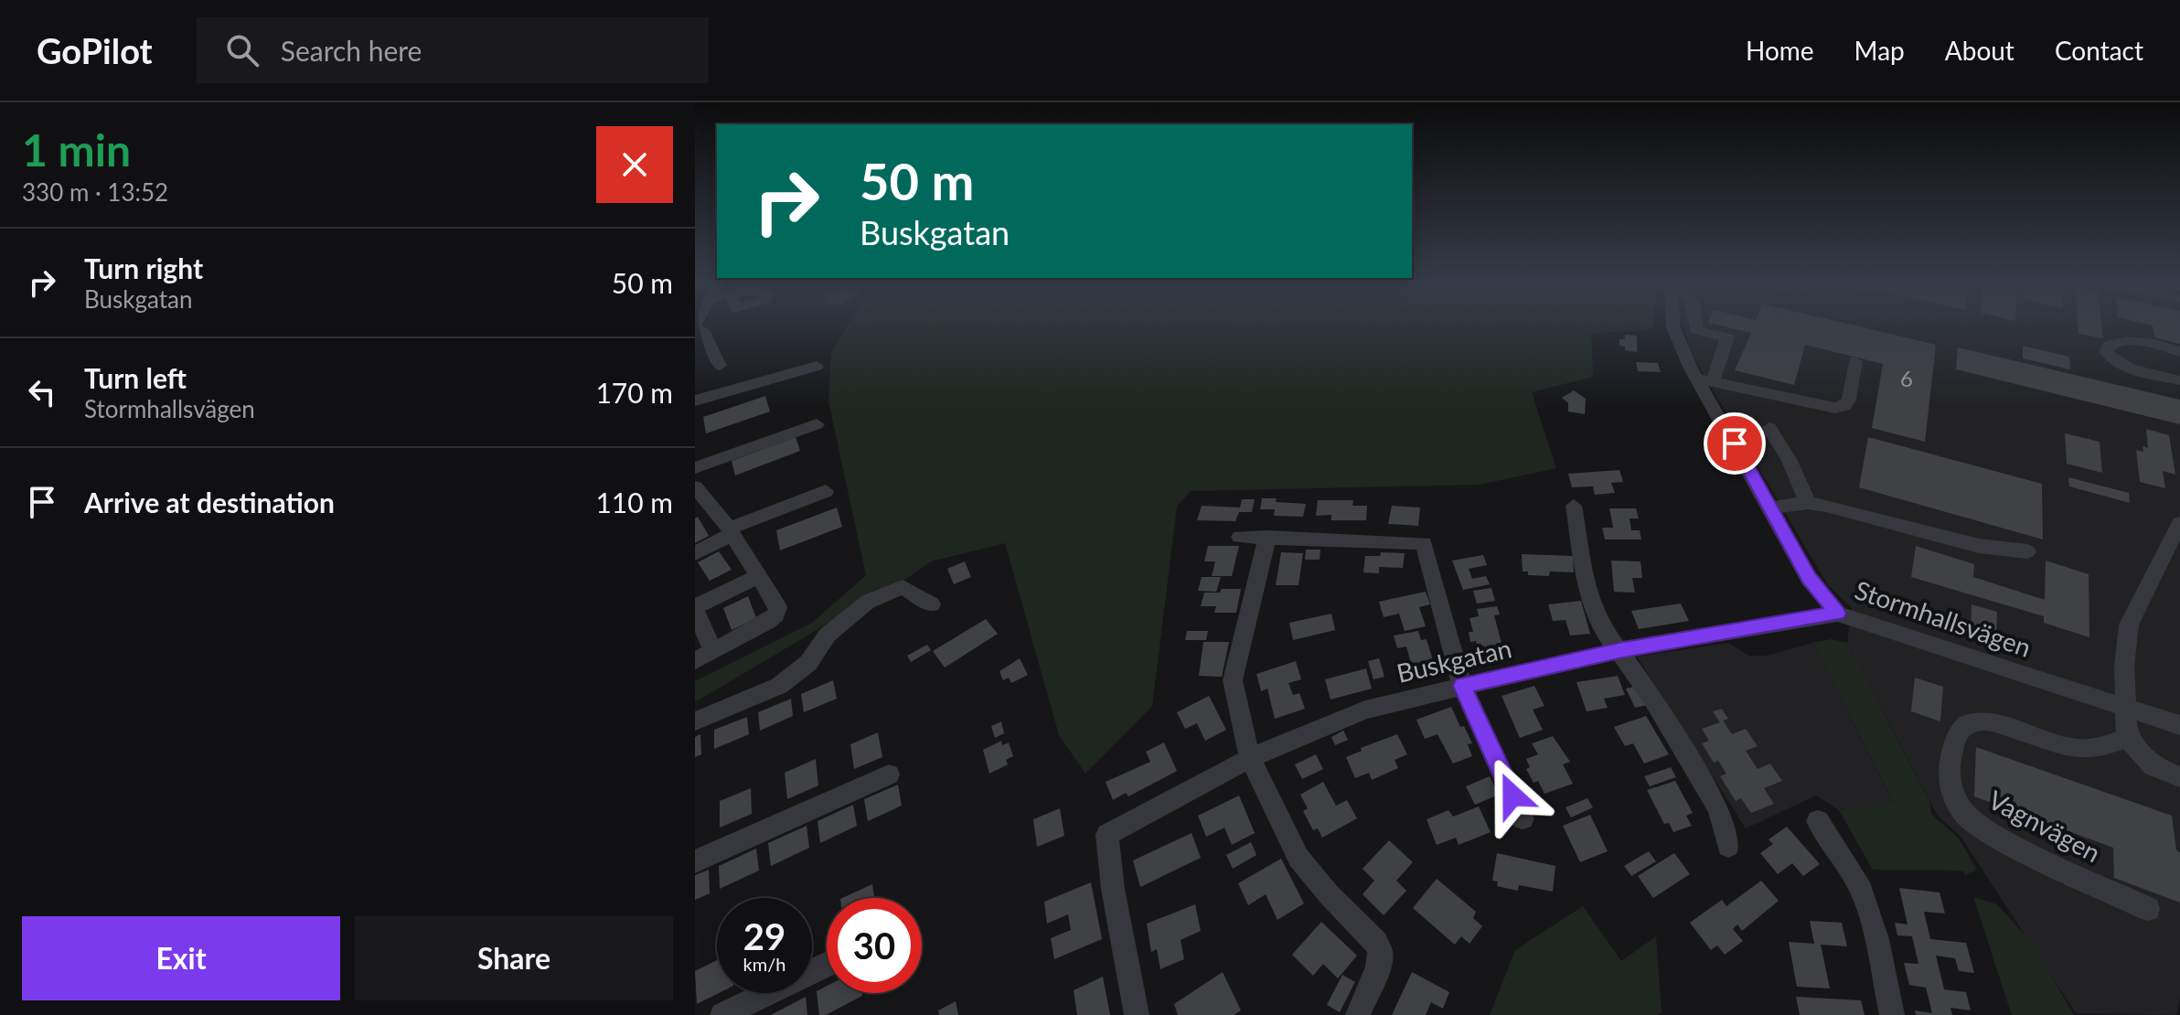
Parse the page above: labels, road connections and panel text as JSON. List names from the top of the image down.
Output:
{
  "streets": {
    "street": ["Stormhallsvägen", "Buskgatan", "Vagnvägen"]
  },
  "crossings": [
    ["Stormhallsvägen", "Buskgatan"]
  ],
  "house_numbers": ["6"],
  "page": {
    "header": "GoPilot",
    "search": "Search here",
    "nav": [
      "Home",
      "Map",
      "About",
      "Contact"
    ],
    "heading": ["1 min", "330 m · 13:52"],
    "turn": ["50 m", "Buskgatan"],
    "list": [
      {
        "name": "Turn right",
        "note": "Buskgatan",
        "value": "50 m"
      },
      {
        "name": "Turn left",
        "note": "Stormhallsvägen",
        "value": "170 m"
      },
      {
        "name": "Arrive at destination",
        "value": "110 m"
      }
    ],
    "speed": "29 km/h",
    "limit": "30",
    "buttons": ["Exit", "Share"]
  }
}
